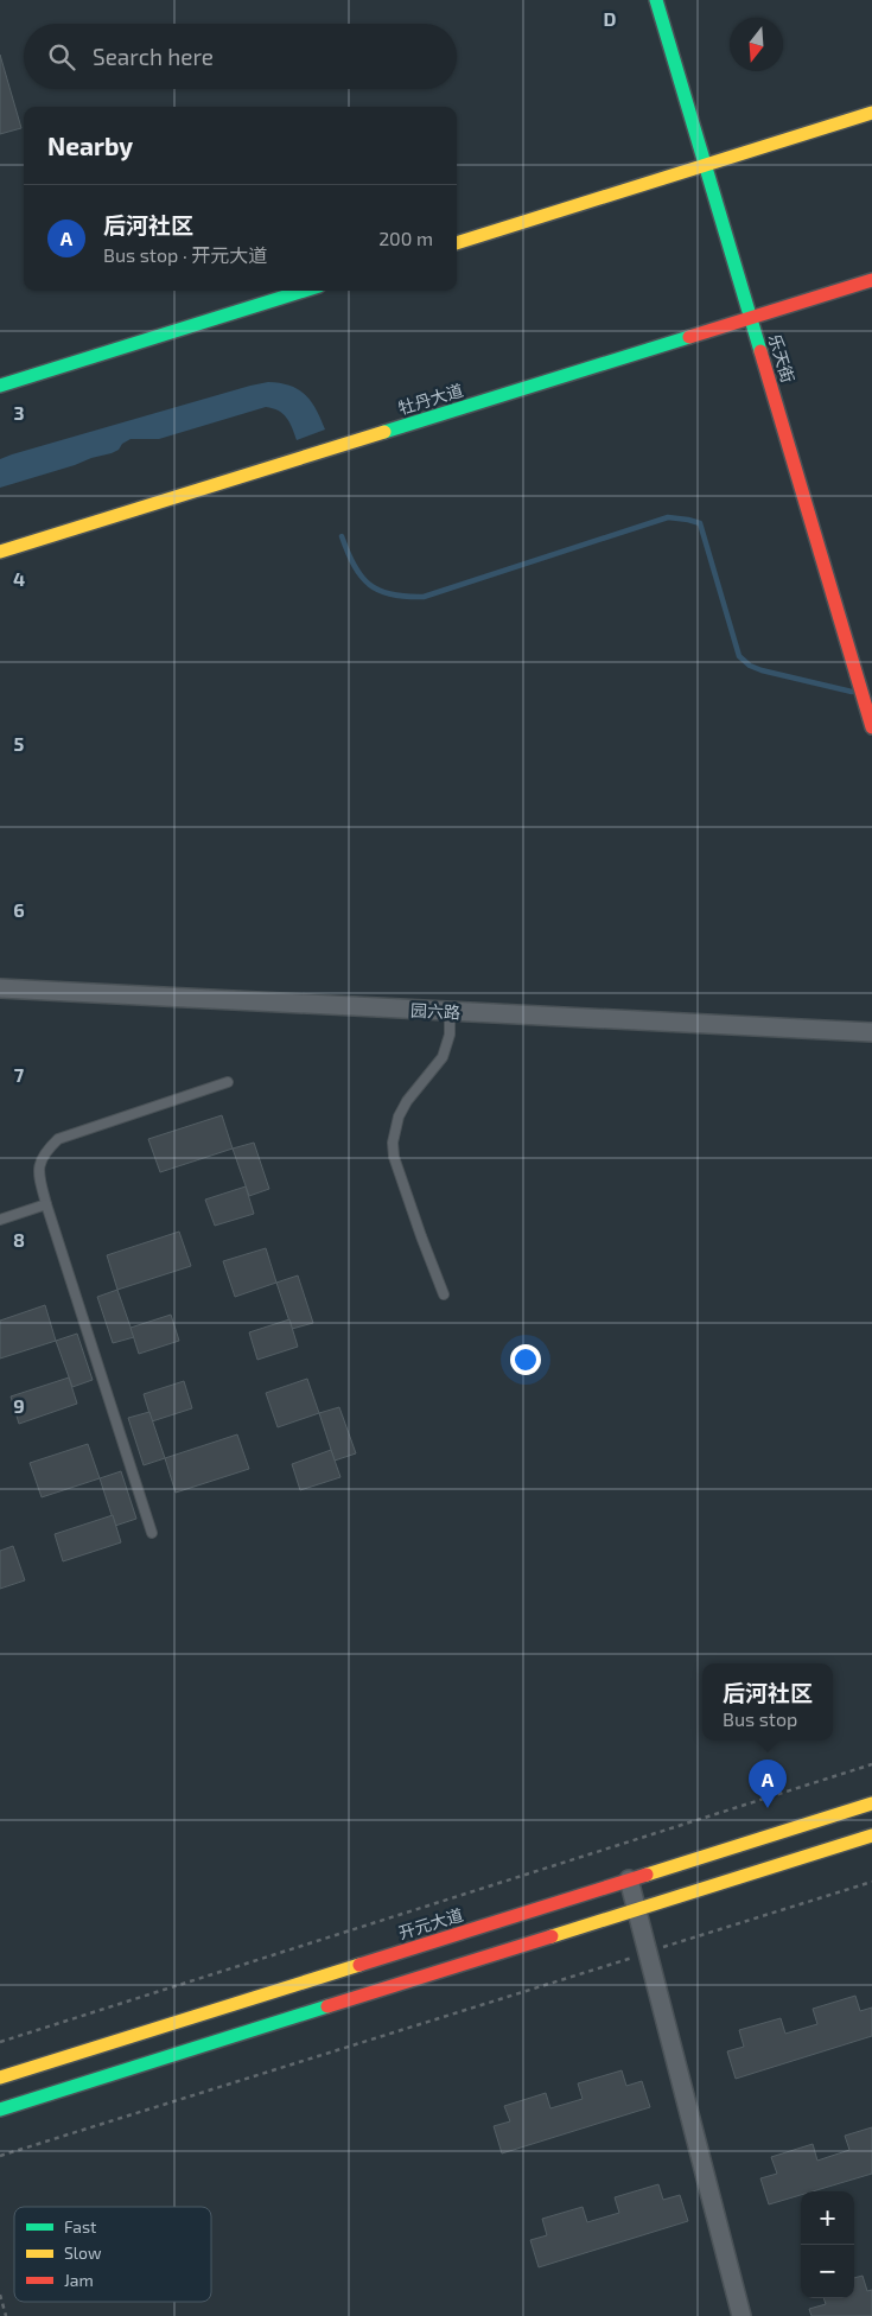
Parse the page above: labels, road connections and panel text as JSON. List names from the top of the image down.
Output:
{
  "streets": {
    "main road": ["乐天街", "牡丹大道", "开元大道"],
    "street": ["园六路"]
  },
  "crossings": [
    ["乐天街", "牡丹大道"]
  ],
  "legend": ["Fast", "Slow", "Jam"],
  "north": "bottom",
  "page": {
    "search": "Search here",
    "heading": "Nearby",
    "list": [
      {
        "mark": "A",
        "name": "后河社区",
        "note": "Bus stop · 开元大道",
        "value": "200 m"
      }
    ],
    "popup": ["后河社区", "Bus stop"],
    "pins": "A",
    "map_buttons": ["+", "−"]
  },
  "grid": {
    "columns": ["D"],
    "rows": [
      "3",
      "4",
      "5",
      "6",
      "7",
      "8",
      "9"
    ]
  }
}
